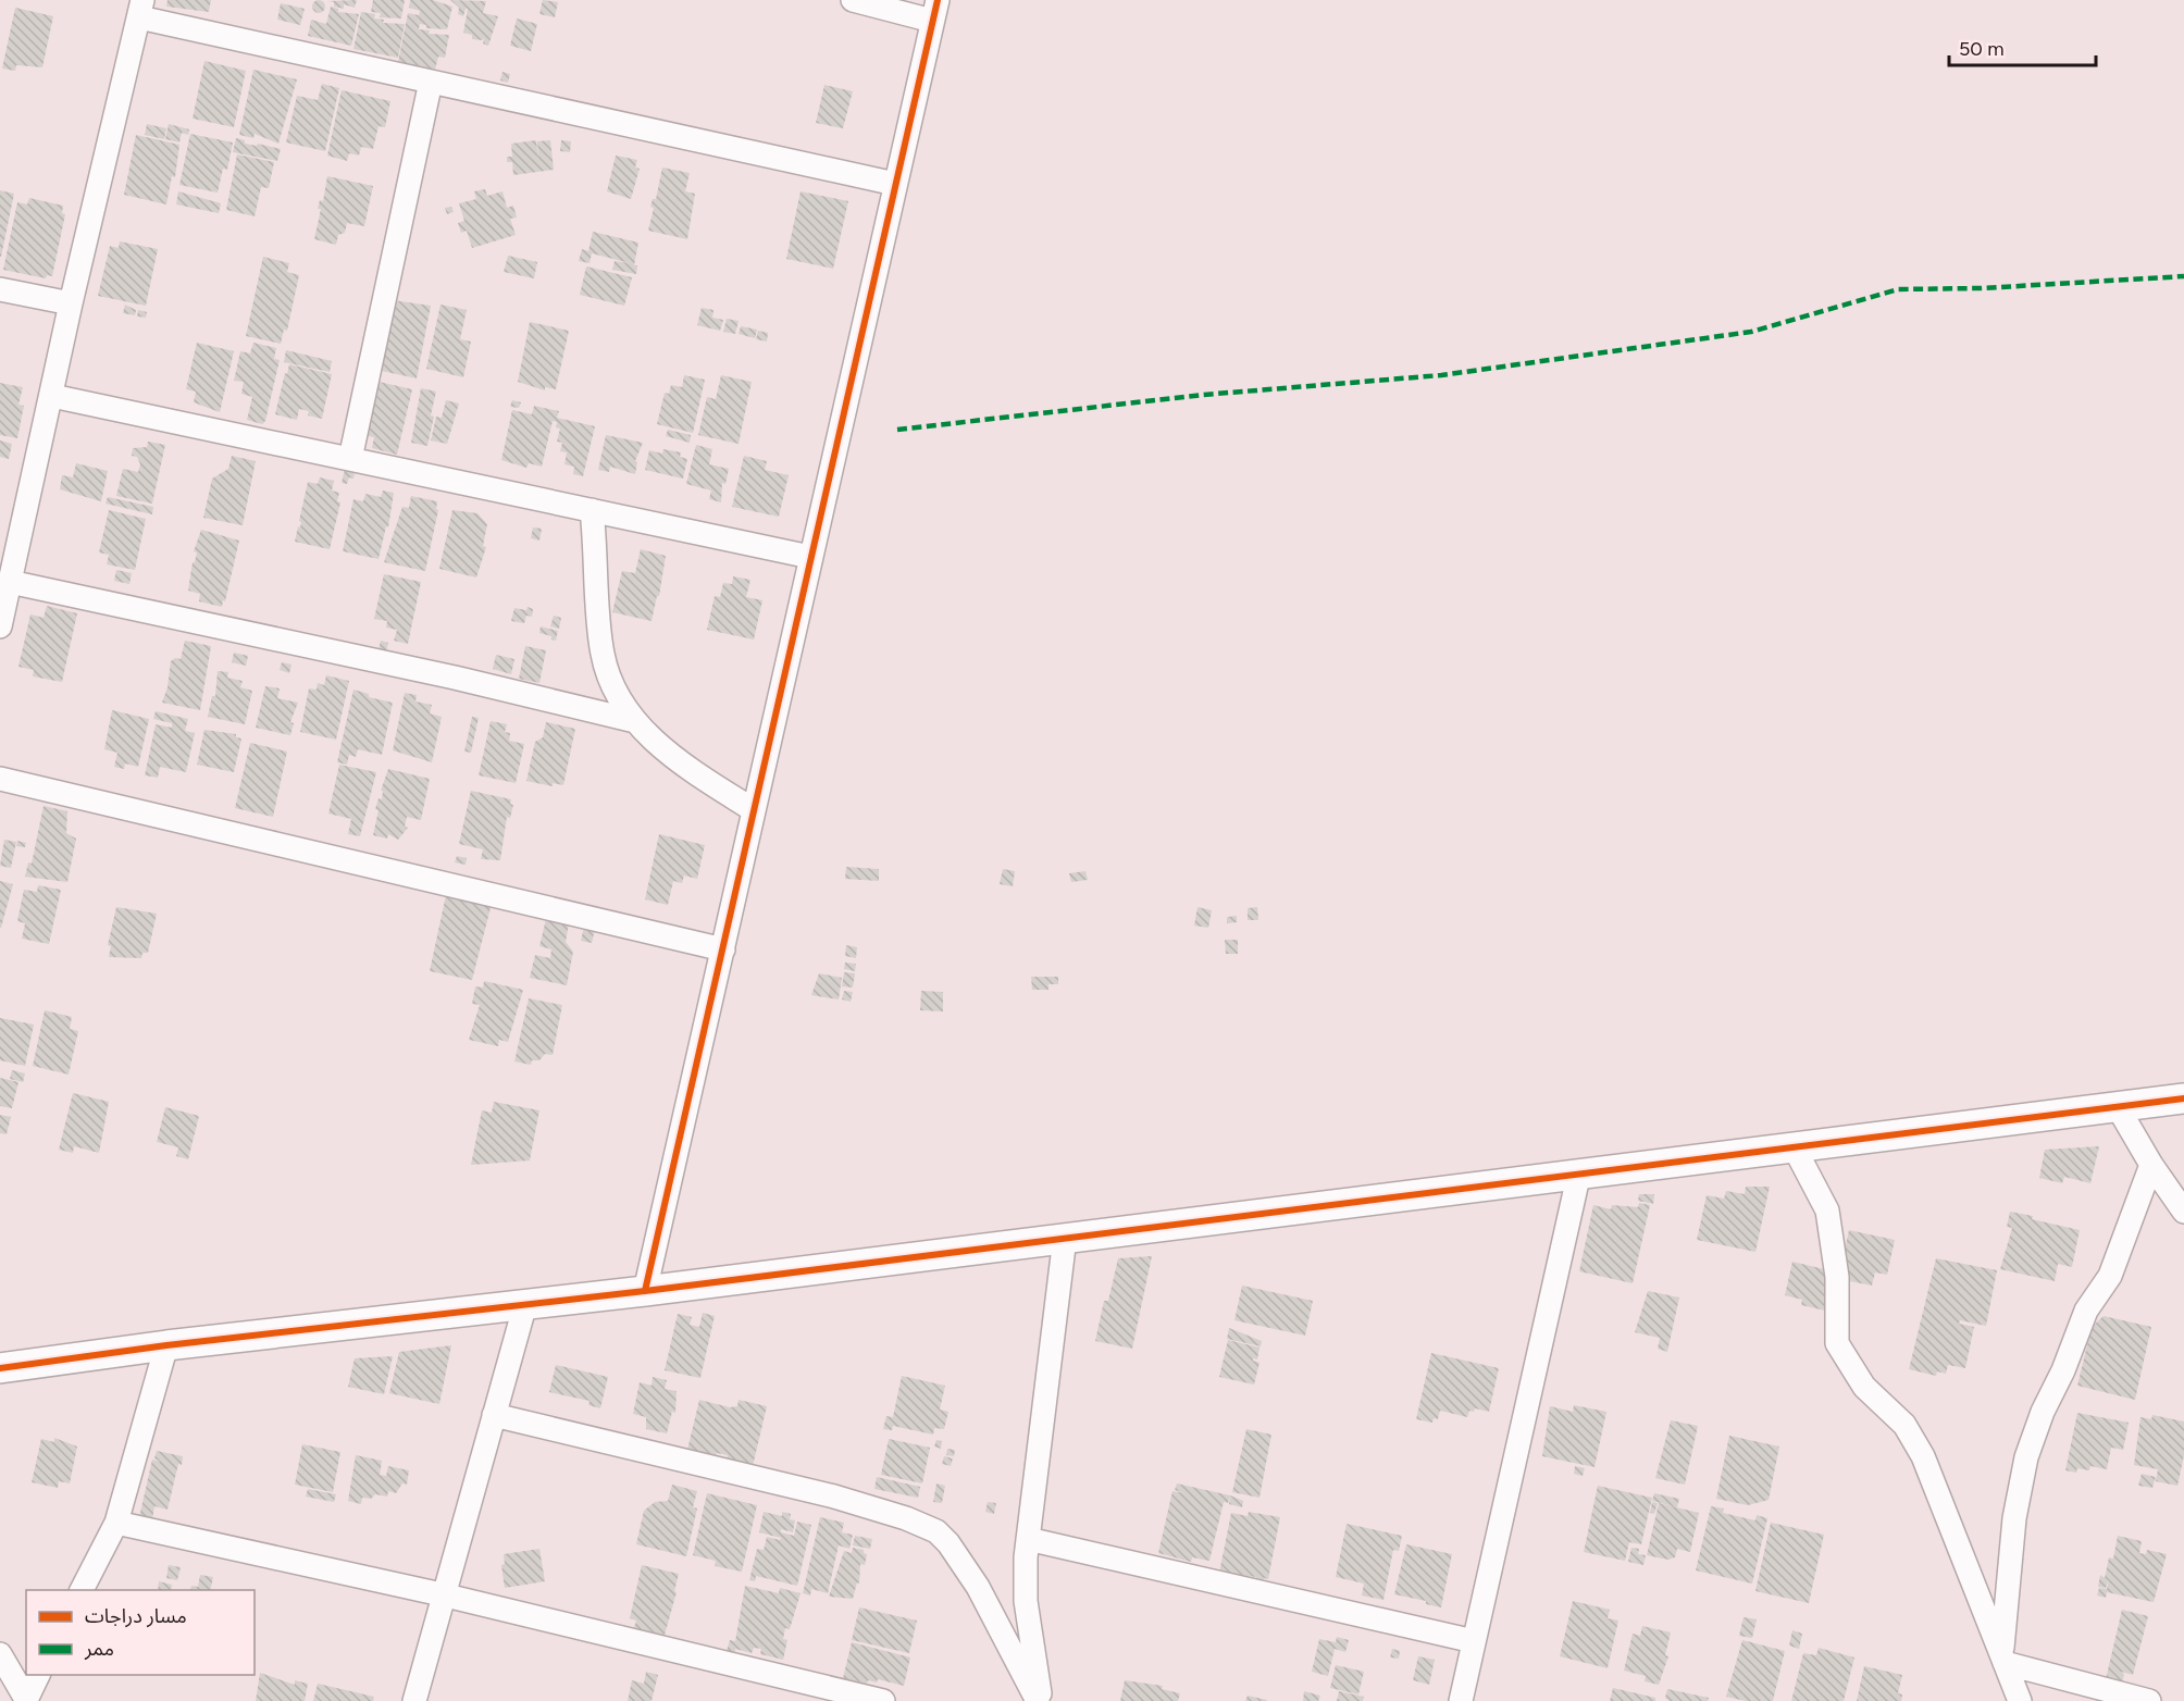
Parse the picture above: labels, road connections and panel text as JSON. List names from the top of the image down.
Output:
{
  "legend": ["مسار دراجات", "ممر"],
  "scale_bar": "50 m"
}
